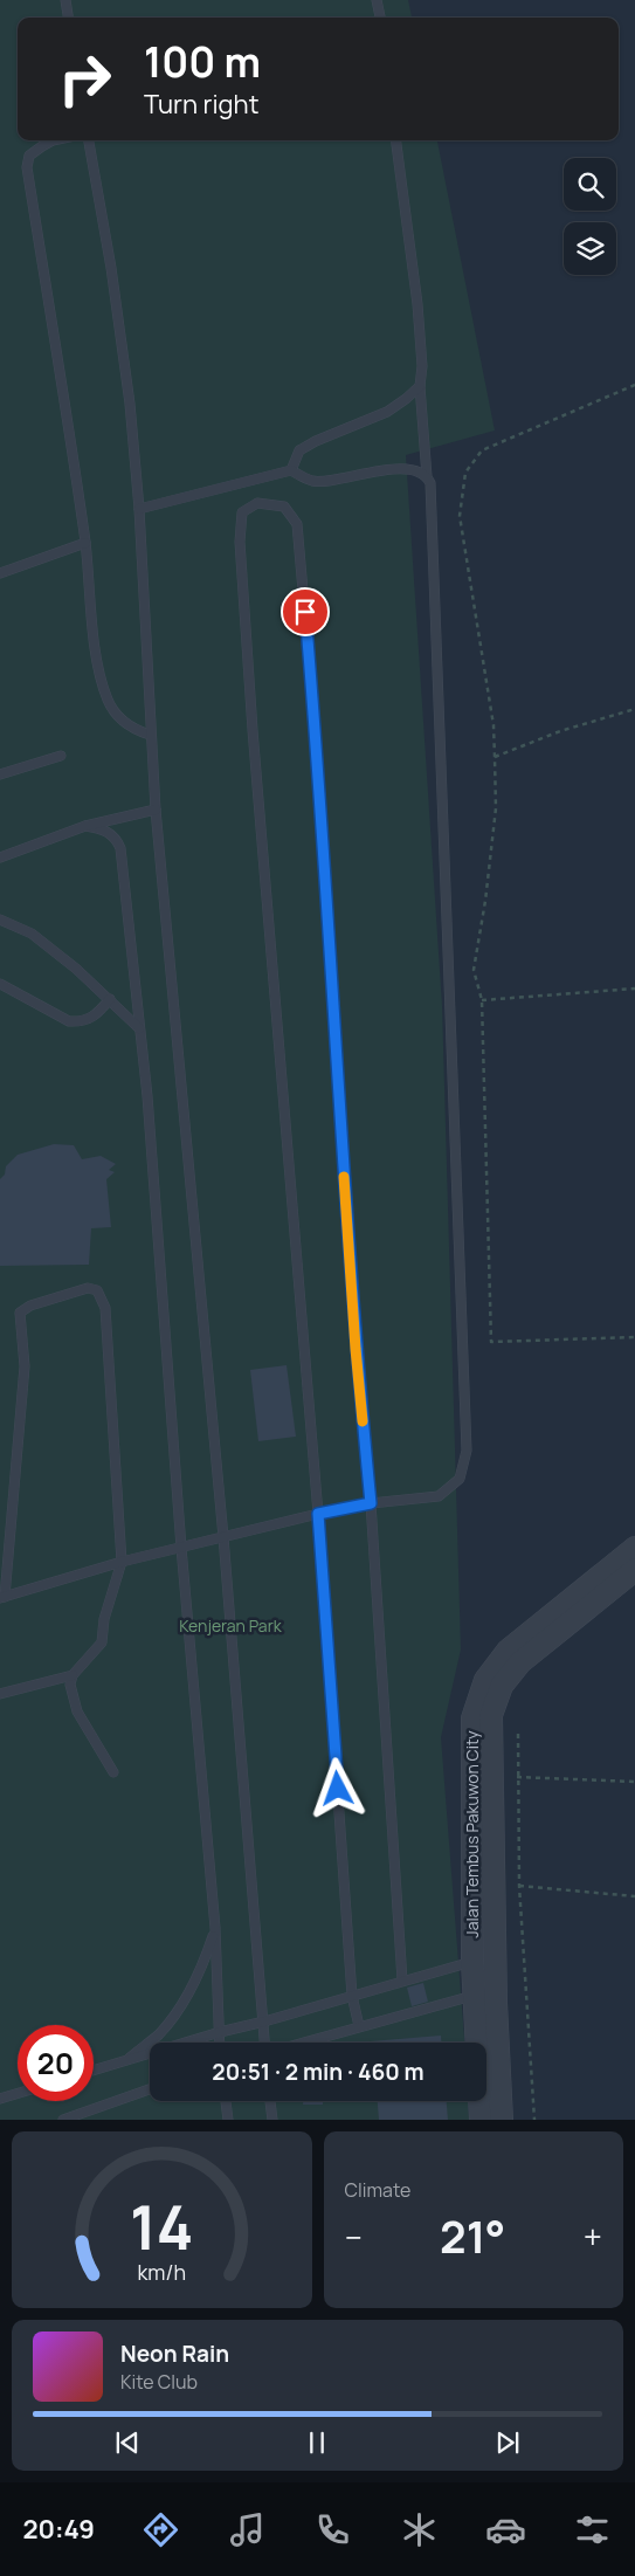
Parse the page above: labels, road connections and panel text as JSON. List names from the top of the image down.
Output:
{
  "streets": {
    "street": ["Jalan Tembus Pakuwon City"]
  },
  "parks": ["Kenjeran Park"],
  "page": {
    "turn": ["100 m", "Turn right"],
    "limit": "20",
    "trip": "20:51 · 2 min · 460 m",
    "tile": "Climate",
    "heat": ["−", "21°", "+"],
    "song": ["Neon Rain", "Kite Club"],
    "tabs": "20:49",
    "gauge": ["14", "km/h"]
  }
}
